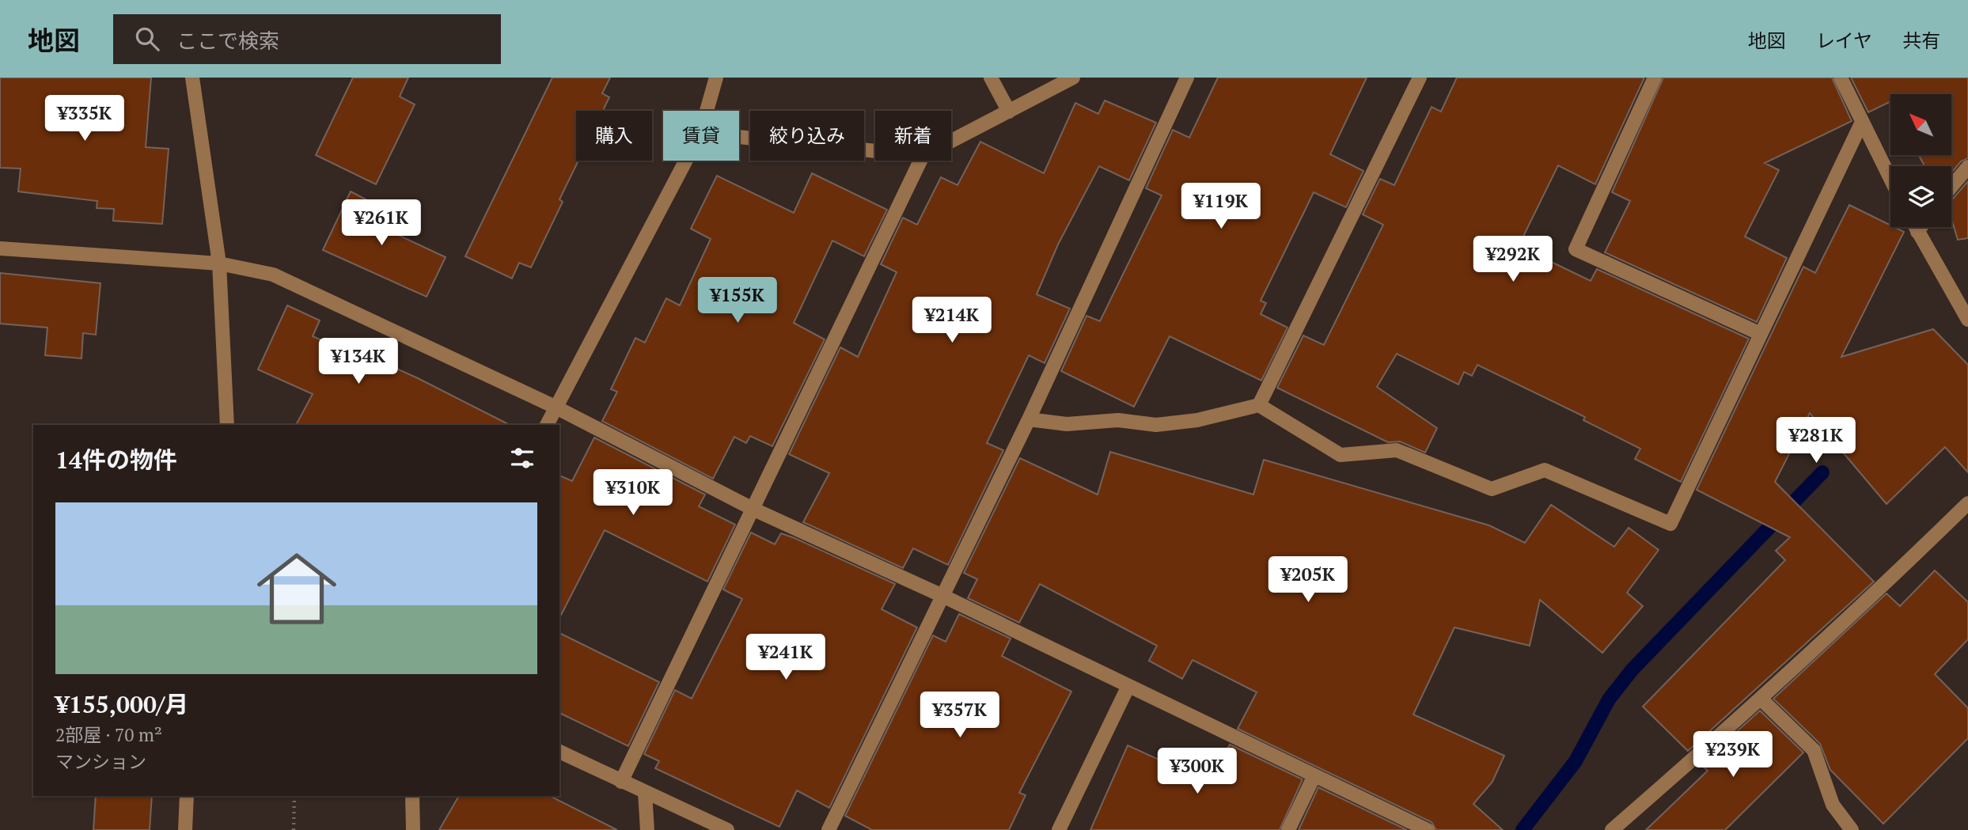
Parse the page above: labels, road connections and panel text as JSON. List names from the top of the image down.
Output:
{
  "north": "top left",
  "page": {
    "header": "地図",
    "search": "ここで検索",
    "nav": ["地図", "レイヤ", "共有"],
    "price": [
      "¥335K",
      "¥119K",
      "¥261K",
      "¥292K",
      "¥155K",
      "¥214K",
      "¥134K",
      "¥281K",
      "¥310K",
      "¥205K",
      "¥241K",
      "¥357K",
      "¥239K",
      "¥300K"
    ],
    "chip": [
      "購入",
      "賃貸",
      "絞り込み",
      "新着"
    ],
    "heading": "14件の物件",
    "list": [
      {
        "name": "¥155,000/月",
        "note": "2部屋 · 70 m² · マンション"
      }
    ]
  }
}
